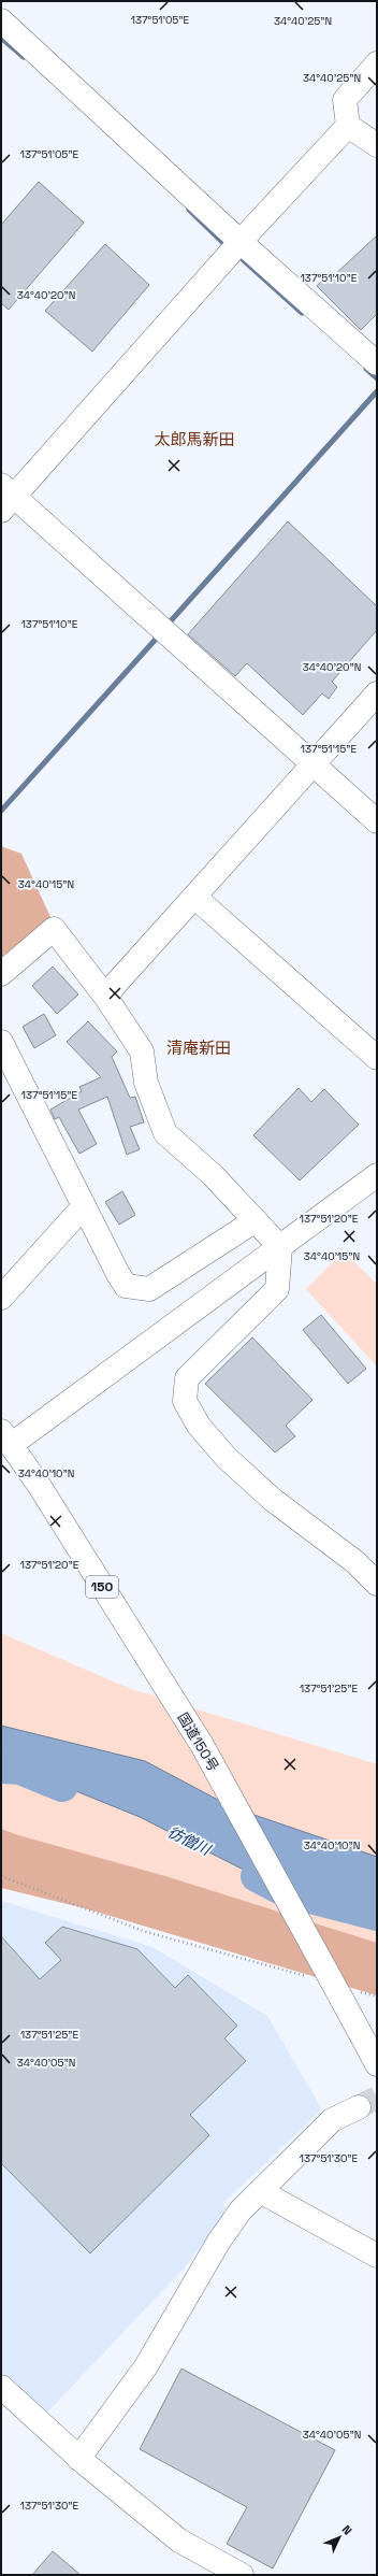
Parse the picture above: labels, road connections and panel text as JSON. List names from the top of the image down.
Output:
{
  "streets": {
    "main road": ["150", "国道150号"]
  },
  "districts": ["太郎馬新田", "清庵新田"],
  "water": ["彷僧川"],
  "north": "top right",
  "coordinates": [
    "137°51'05\"E",
    "34°40'25\"N",
    "137°51'10\"E",
    "34°40'20\"N",
    "137°51'15\"E",
    "34°40'15\"N",
    "137°51'20\"E",
    "34°40'10\"N",
    "137°51'25\"E",
    "34°40'05\"N",
    "137°51'30\"E"
  ]
}
